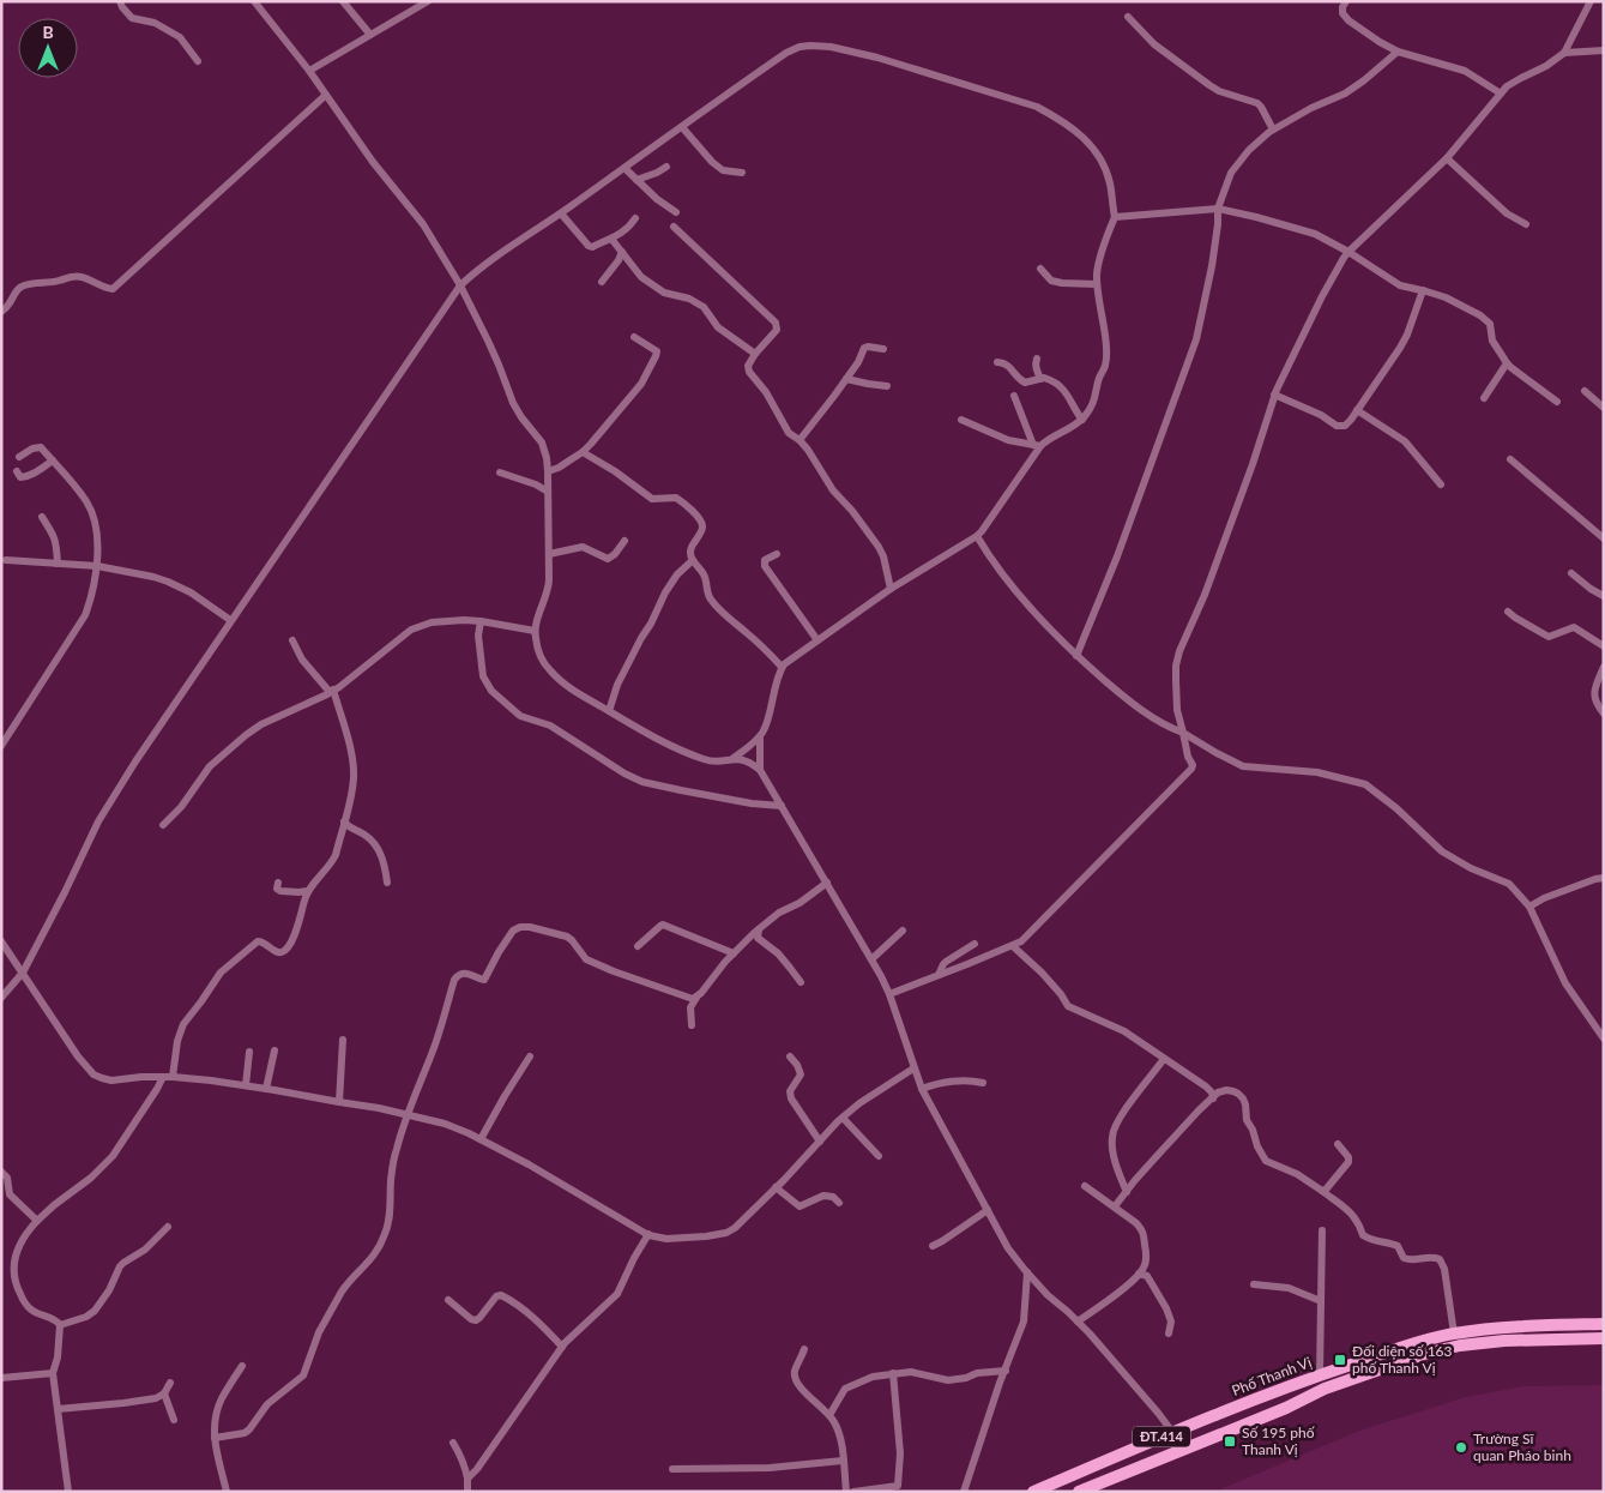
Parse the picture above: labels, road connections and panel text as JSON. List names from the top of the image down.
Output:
{
  "streets": {
    "main road": ["Phố Thanh Vị", "ĐT.414"]
  },
  "places": {
    "transit": ["Đối diện số 163 phố Thanh Vị", "Số 195 phố Thanh Vị"],
    "other": ["Trường Sĩ quan Pháo binh"]
  },
  "north": "top"
}
